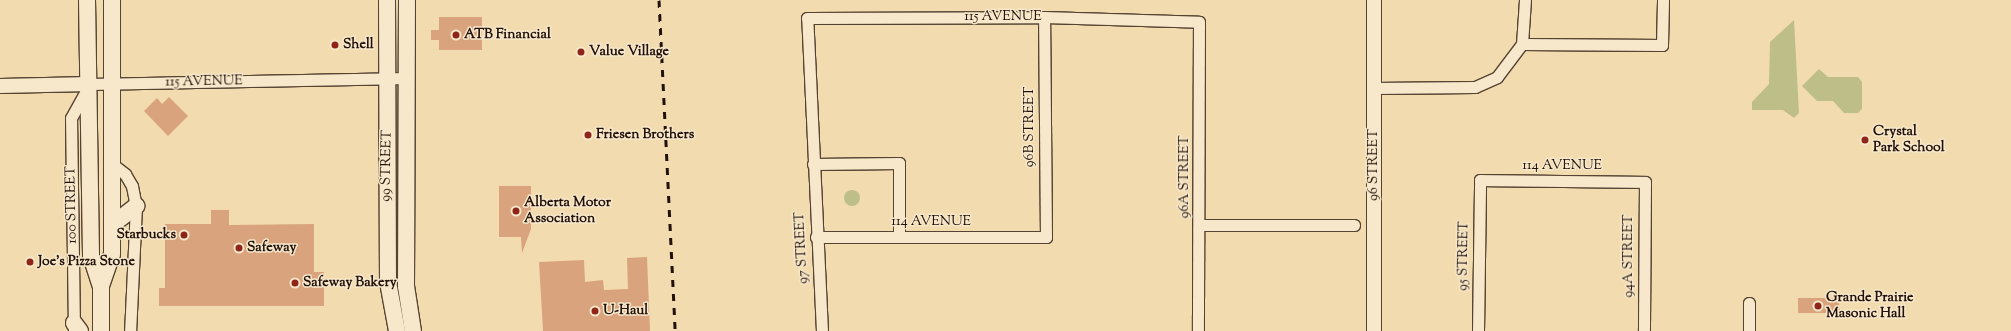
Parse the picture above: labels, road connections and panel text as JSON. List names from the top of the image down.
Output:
{
  "streets": {
    "main road": ["99 STREET", "100 STREET"],
    "street": [
      "115 AVENUE",
      "96B STREET",
      "96 STREET",
      "114 AVENUE",
      "96A STREET",
      "97 STREET",
      "95 STREET",
      "94A STREET"
    ]
  },
  "crossings": [
    ["115 AVENUE", "96B STREET"],
    ["115 AVENUE", "99 STREET"],
    ["115 AVENUE", "96A STREET"],
    ["115 AVENUE", "100 STREET"],
    ["115 AVENUE", "97 STREET"],
    ["96B STREET", "114 AVENUE"],
    ["114 AVENUE", "97 STREET"],
    ["114 AVENUE", "95 STREET"],
    ["114 AVENUE", "94A STREET"]
  ],
  "places": [
    "ATB Financial",
    "Shell",
    "Value Village",
    "Friesen Brothers",
    "Crystal Park School",
    "Alberta Motor Association",
    "Starbucks",
    "Safeway",
    "Joe's Pizza Stone",
    "Safeway Bakery",
    "Grande Prairie Masonic Hall",
    "U-Haul"
  ]
}
